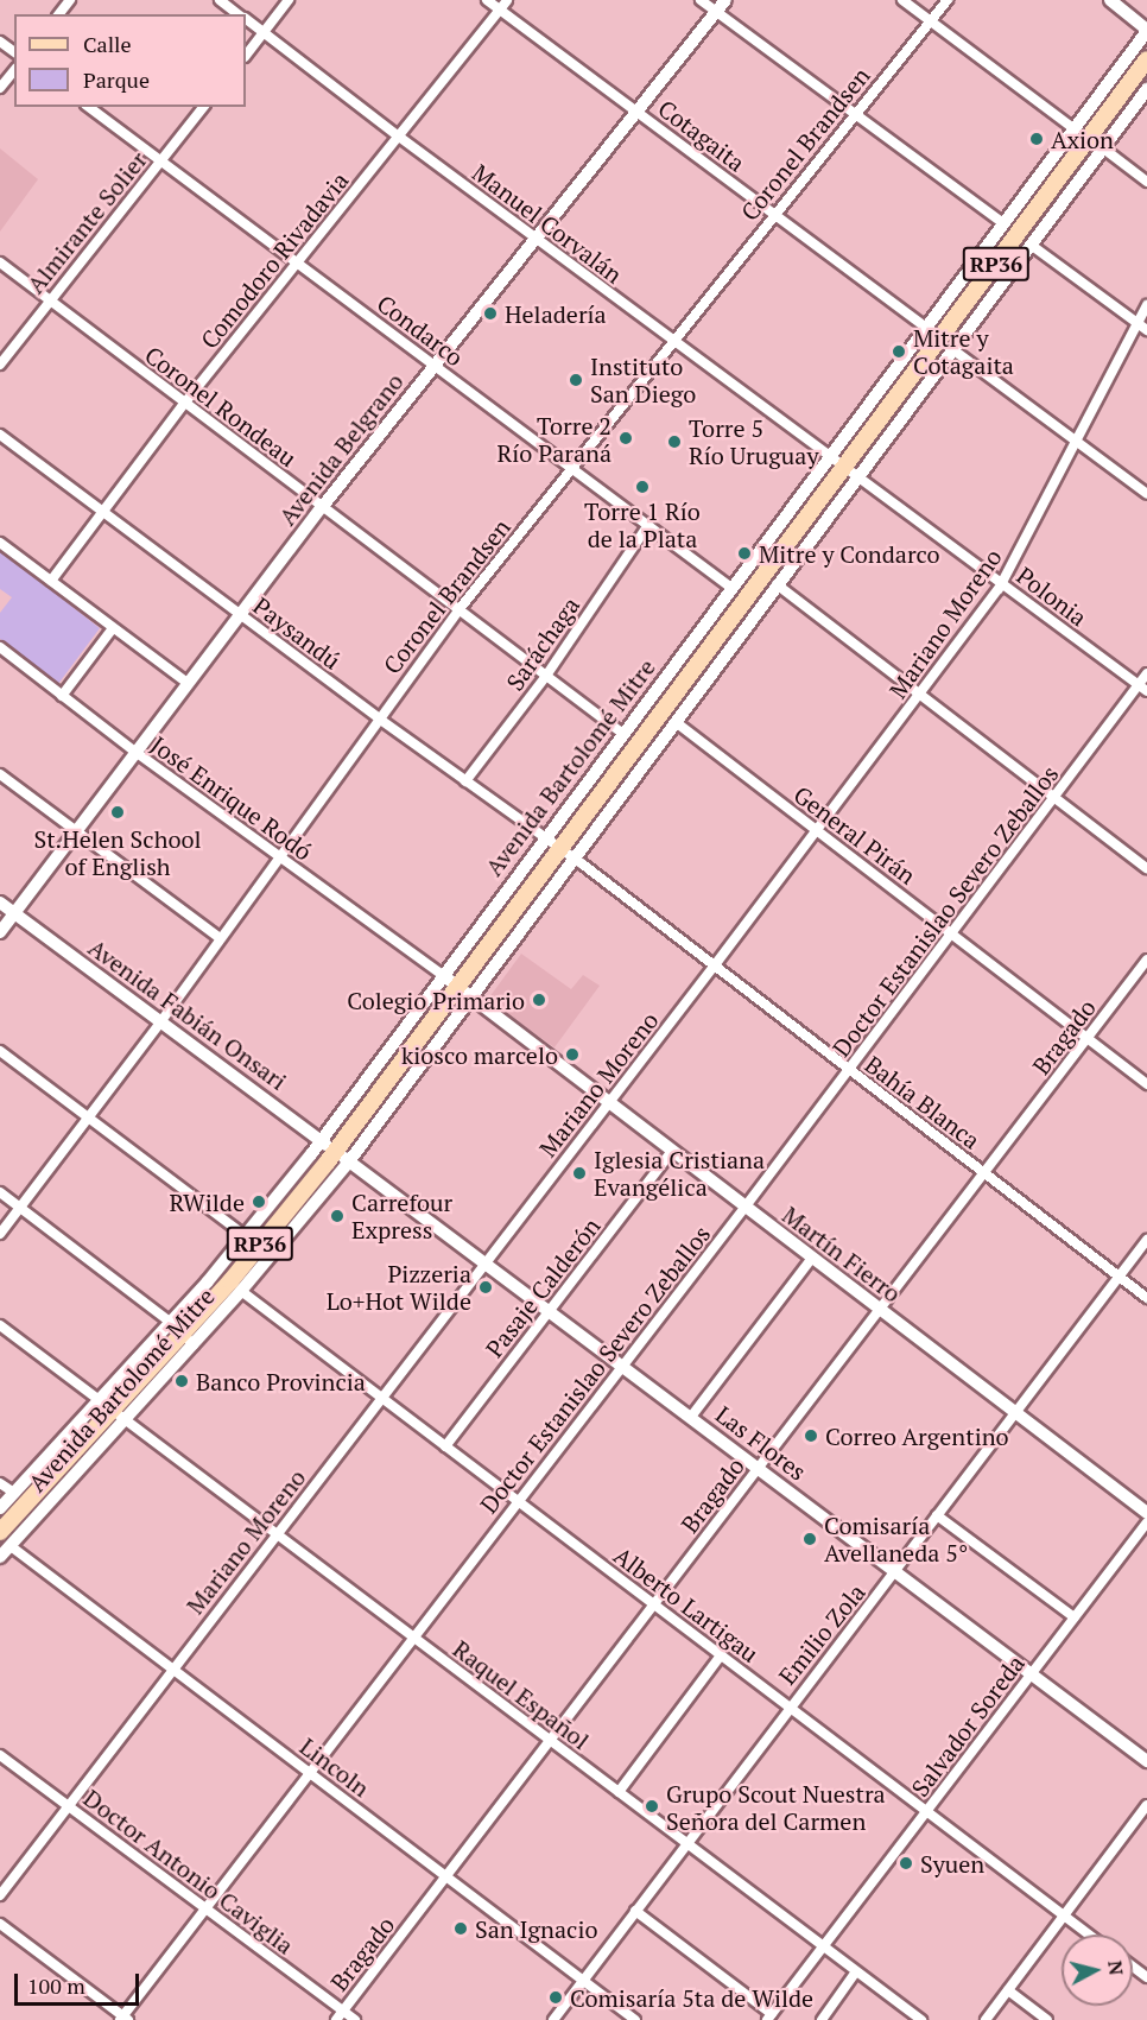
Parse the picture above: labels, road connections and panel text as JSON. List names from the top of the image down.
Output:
{
  "streets": {
    "main road": ["RP36", "Avenida Bartolomé Mitre"],
    "street": [
      "Cotagaita",
      "Coronel Brandsen",
      "Almirante Solier",
      "Manuel Corvalán",
      "Comodoro Rivadavia",
      "Condarco",
      "Coronel Rondeau",
      "Avenida Belgrano",
      "Polonia",
      "Mariano Moreno",
      "Paysandú",
      "Saráchaga",
      "José Enrique Rodó",
      "General Pirán",
      "Doctor Estanislao Severo Zeballos",
      "Avenida Fabián Onsari",
      "Bragado",
      "Bahía Blanca",
      "Martín Fierro",
      "Pasaje Calderón",
      "Las Flores",
      "Alberto Lartigau",
      "Emilio Zola",
      "Raquel Español",
      "Salvador Soreda",
      "Lincoln",
      "Doctor Antonio Caviglia"
    ]
  },
  "crossings": [
    ["Cotagaita", "Coronel Brandsen"],
    ["Cotagaita", "Comodoro Rivadavia"],
    ["Cotagaita", "Avenida Belgrano"],
    ["Cotagaita", "Avenida Bartolomé Mitre"],
    ["Coronel Brandsen", "Manuel Corvalán"],
    ["Coronel Brandsen", "Condarco"],
    ["Coronel Brandsen", "Coronel Rondeau"],
    ["Coronel Brandsen", "Paysandú"],
    ["Coronel Brandsen", "José Enrique Rodó"],
    ["Coronel Brandsen", "Avenida Fabián Onsari"],
    ["Almirante Solier", "Condarco"],
    ["Almirante Solier", "Coronel Rondeau"],
    ["Manuel Corvalán", "Comodoro Rivadavia"],
    ["Manuel Corvalán", "Avenida Belgrano"],
    ["Manuel Corvalán", "Polonia"],
    ["Manuel Corvalán", "Avenida Bartolomé Mitre"],
    ["Comodoro Rivadavia", "Condarco"],
    ["Comodoro Rivadavia", "Coronel Rondeau"],
    ["Comodoro Rivadavia", "Paysandú"],
    ["Condarco", "Avenida Belgrano"],
    ["Condarco", "Saráchaga"],
    ["Condarco", "Avenida Bartolomé Mitre"],
    ["Coronel Rondeau", "Avenida Belgrano"],
    ["Coronel Rondeau", "Saráchaga"],
    ["Coronel Rondeau", "Avenida Bartolomé Mitre"],
    ["Avenida Belgrano", "Paysandú"],
    ["Avenida Belgrano", "José Enrique Rodó"],
    ["Avenida Belgrano", "Avenida Fabián Onsari"],
    ["Polonia", "Mariano Moreno"],
    ["Polonia", "Avenida Bartolomé Mitre"],
    ["Polonia", "Doctor Estanislao Severo Zeballos"],
    ["Mariano Moreno", "General Pirán"],
    ["Mariano Moreno", "Bahía Blanca"],
    ["Mariano Moreno", "Martín Fierro"],
    ["Mariano Moreno", "Las Flores"],
    ["Mariano Moreno", "Alberto Lartigau"],
    ["Mariano Moreno", "Raquel Español"],
    ["Mariano Moreno", "Lincoln"],
    ["Mariano Moreno", "Doctor Antonio Caviglia"],
    ["Paysandú", "Saráchaga"],
    ["Paysandú", "Avenida Bartolomé Mitre"],
    ["Paysandú", "Bahía Blanca"],
    ["Avenida Bartolomé Mitre", "José Enrique Rodó"],
    ["Avenida Bartolomé Mitre", "General Pirán"],
    ["Avenida Bartolomé Mitre", "Avenida Fabián Onsari"],
    ["Avenida Bartolomé Mitre", "Bahía Blanca"],
    ["Avenida Bartolomé Mitre", "Martín Fierro"],
    ["Avenida Bartolomé Mitre", "Las Flores"],
    ["Avenida Bartolomé Mitre", "Alberto Lartigau"],
    ["Avenida Bartolomé Mitre", "Raquel Español"],
    ["Avenida Bartolomé Mitre", "Lincoln"],
    ["José Enrique Rodó", "Martín Fierro"],
    ["General Pirán", "Doctor Estanislao Severo Zeballos"],
    ["General Pirán", "Bragado"],
    ["Doctor Estanislao Severo Zeballos", "Bahía Blanca"],
    ["Doctor Estanislao Severo Zeballos", "Martín Fierro"],
    ["Doctor Estanislao Severo Zeballos", "Las Flores"],
    ["Doctor Estanislao Severo Zeballos", "Alberto Lartigau"],
    ["Doctor Estanislao Severo Zeballos", "Raquel Español"],
    ["Doctor Estanislao Severo Zeballos", "Lincoln"],
    ["Doctor Estanislao Severo Zeballos", "Doctor Antonio Caviglia"],
    ["Avenida Fabián Onsari", "Las Flores"],
    ["Bragado", "Bahía Blanca"],
    ["Bragado", "Martín Fierro"],
    ["Bragado", "Las Flores"],
    ["Bragado", "Alberto Lartigau"],
    ["Bragado", "Raquel Español"],
    ["Bragado", "Lincoln"],
    ["Bragado", "Doctor Antonio Caviglia"],
    ["Bahía Blanca", "Emilio Zola"],
    ["Martín Fierro", "Pasaje Calderón"],
    ["Martín Fierro", "Emilio Zola"],
    ["Pasaje Calderón", "Las Flores"],
    ["Pasaje Calderón", "Alberto Lartigau"],
    ["Las Flores", "Emilio Zola"],
    ["Las Flores", "Salvador Soreda"],
    ["Alberto Lartigau", "Emilio Zola"],
    ["Alberto Lartigau", "Salvador Soreda"],
    ["Emilio Zola", "Raquel Español"],
    ["Emilio Zola", "Lincoln"],
    ["Raquel Español", "Salvador Soreda"]
  ],
  "places": [
    "Axion",
    "Heladería",
    "Mitre y Cotagaita",
    "Instituto San Diego",
    "Torre 2 Río Paraná",
    "Torre 5 Río Uruguay",
    "Torre 1 Río de la Plata",
    "Mitre y Condarco",
    "St.Helen School of English",
    "Colegio Primario",
    "kiosco marcelo",
    "Iglesia Cristiana Evangélica",
    "RWilde",
    "Carrefour Express",
    "Pizzeria Lo+Hot Wilde",
    "Banco Provincia",
    "Correo Argentino",
    "Comisaría Avellaneda 5°",
    "Grupo Scout Nuestra Señora del Carmen",
    "Syuen",
    "San Ignacio",
    "Comisaría 5ta de Wilde"
  ],
  "legend": ["Calle", "Parque"],
  "scale_bar": "100 m",
  "north": "right"
}
